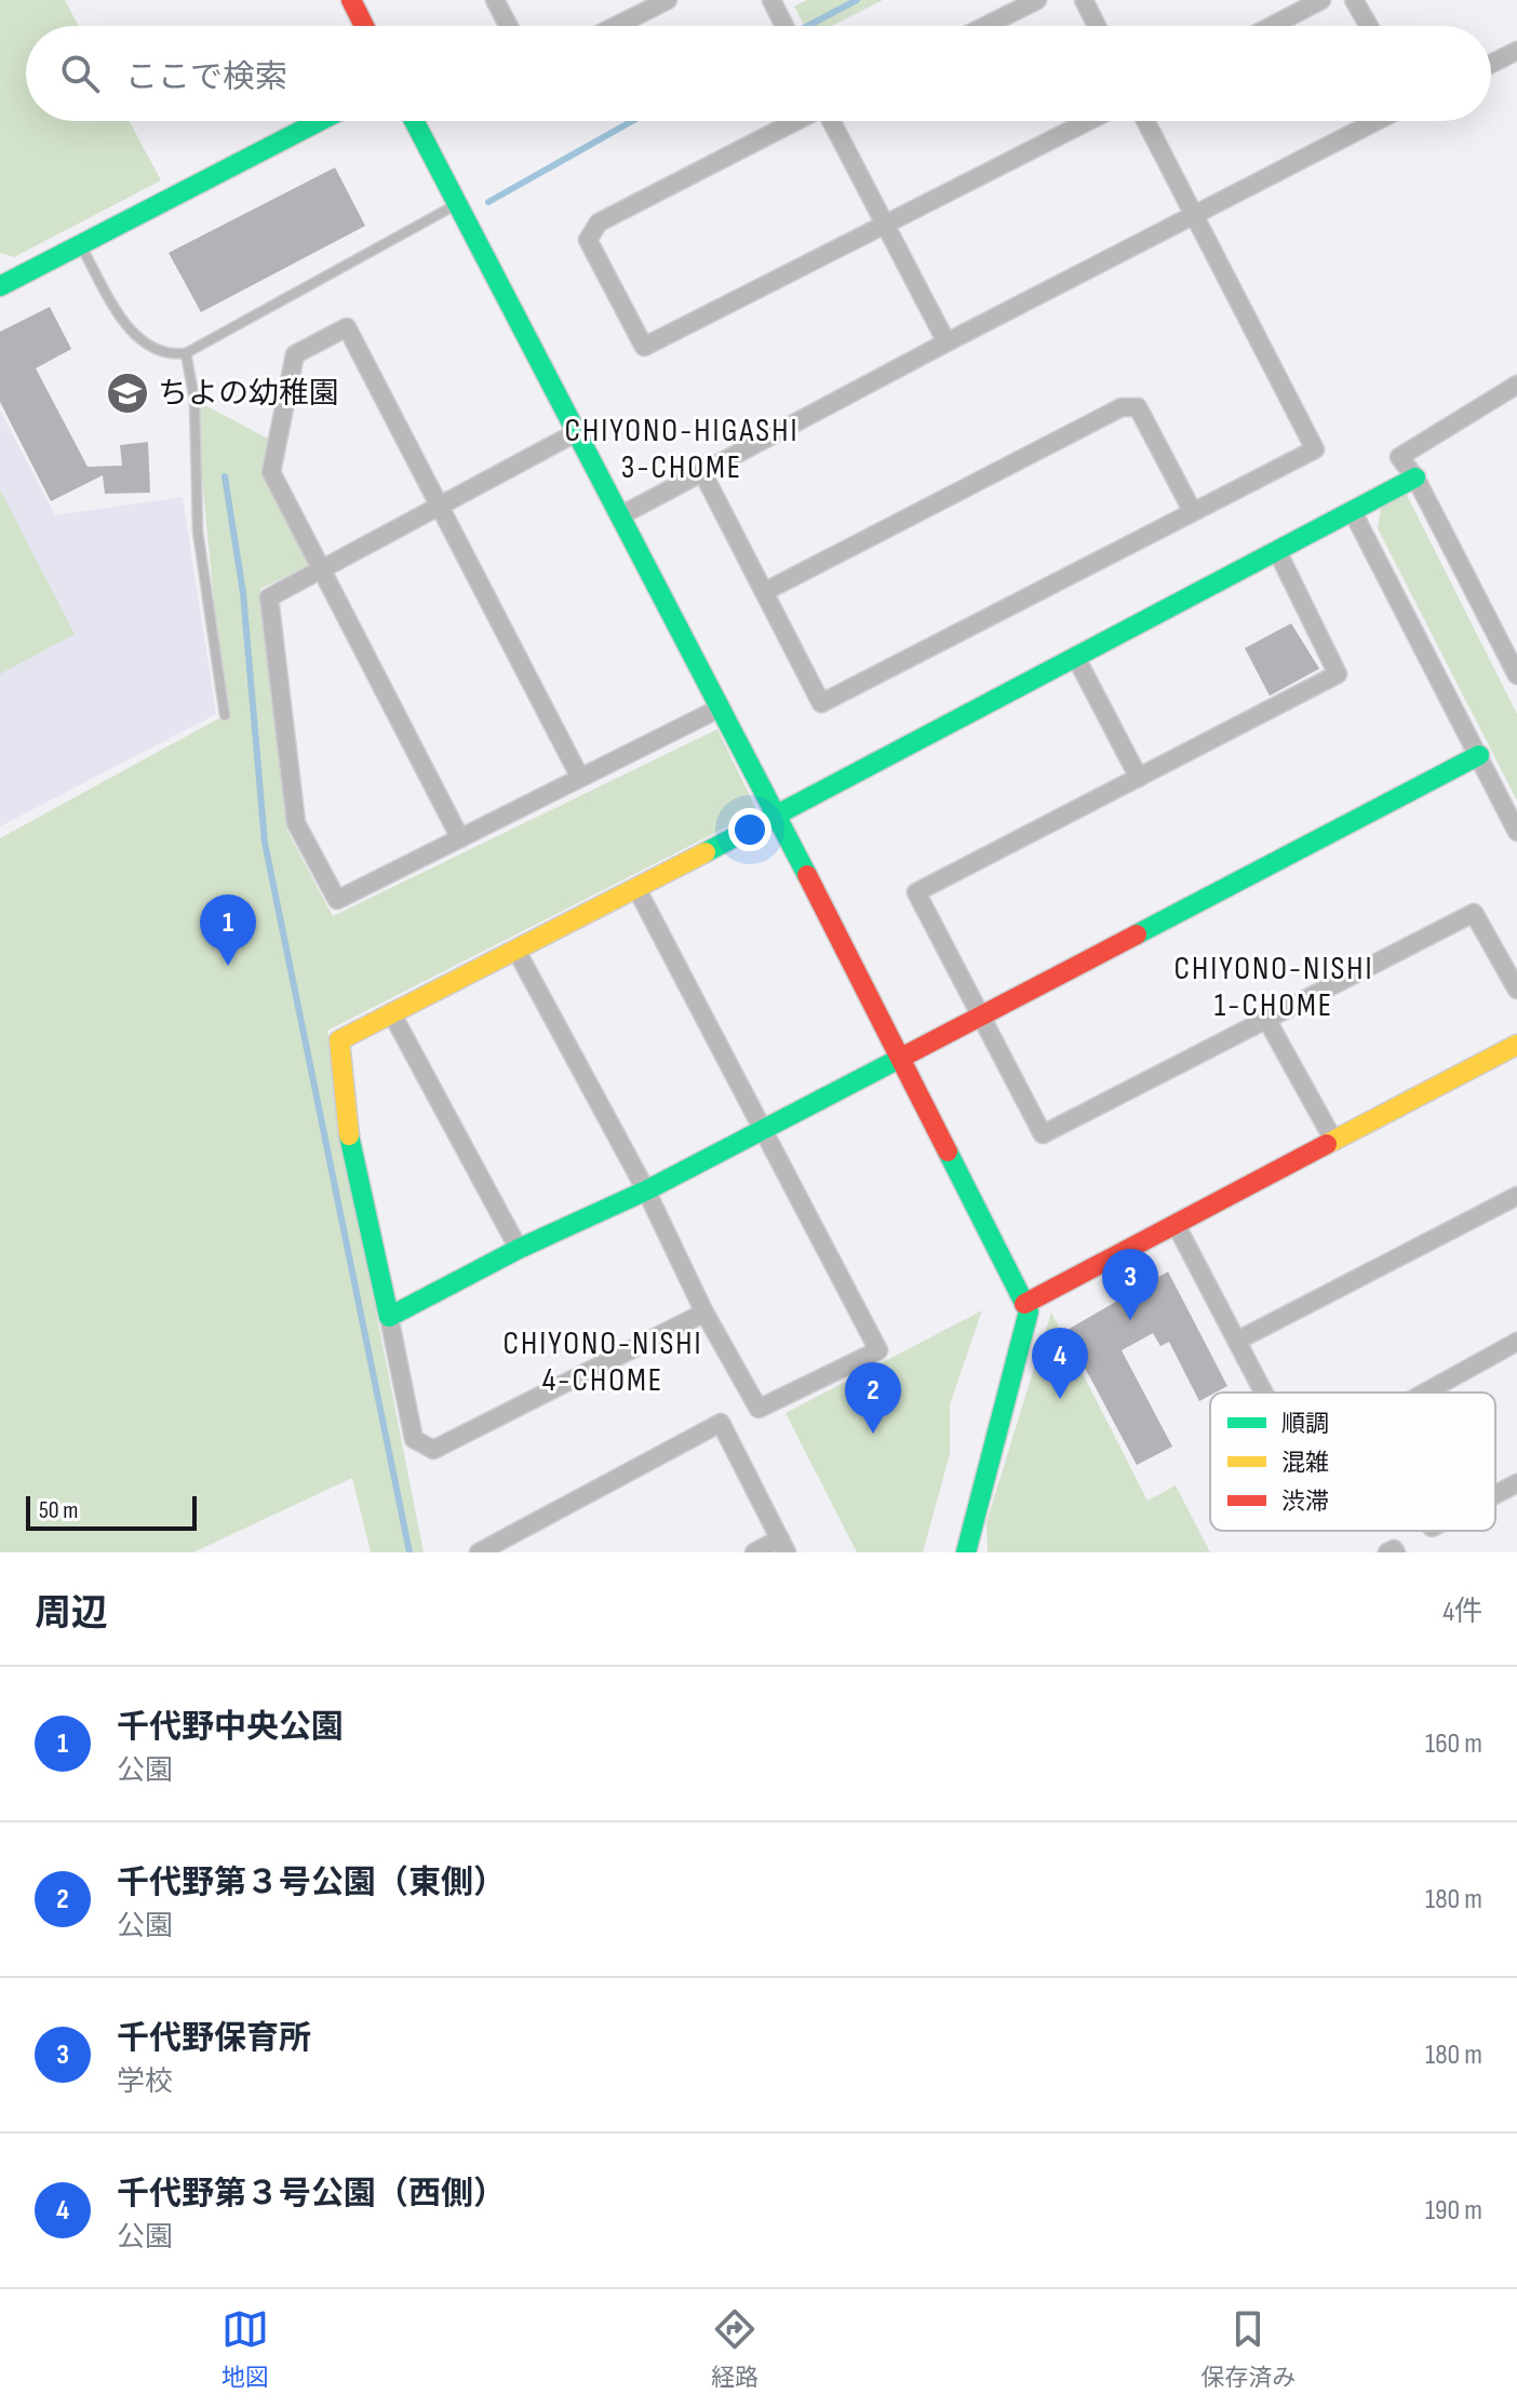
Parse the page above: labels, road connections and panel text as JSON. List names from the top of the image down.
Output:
{
  "districts": ["CHIYONO-HIGASHI 3-CHOME", "CHIYONO-NISHI 1-CHOME", "CHIYONO-NISHI 4-CHOME"],
  "places": {
    "school or university": ["ちよの幼稚園"]
  },
  "legend": ["順調", "混雑", "渋滞"],
  "scale_bar": "50 m",
  "page": {
    "search": "ここで検索",
    "pins": [
      "1",
      "3",
      "4",
      "2"
    ],
    "scale": "50 m",
    "heading": ["周辺", "4件"],
    "list": [
      {
        "mark": "1",
        "name": "千代野中央公園",
        "note": "公園",
        "value": "160 m"
      },
      {
        "mark": "2",
        "name": "千代野第３号公園（東側）",
        "note": "公園",
        "value": "180 m"
      },
      {
        "mark": "3",
        "name": "千代野保育所",
        "note": "学校",
        "value": "180 m"
      },
      {
        "mark": "4",
        "name": "千代野第３号公園（西側）",
        "note": "公園",
        "value": "190 m"
      }
    ],
    "nav": ["地図", "経路", "保存済み"]
  }
}
